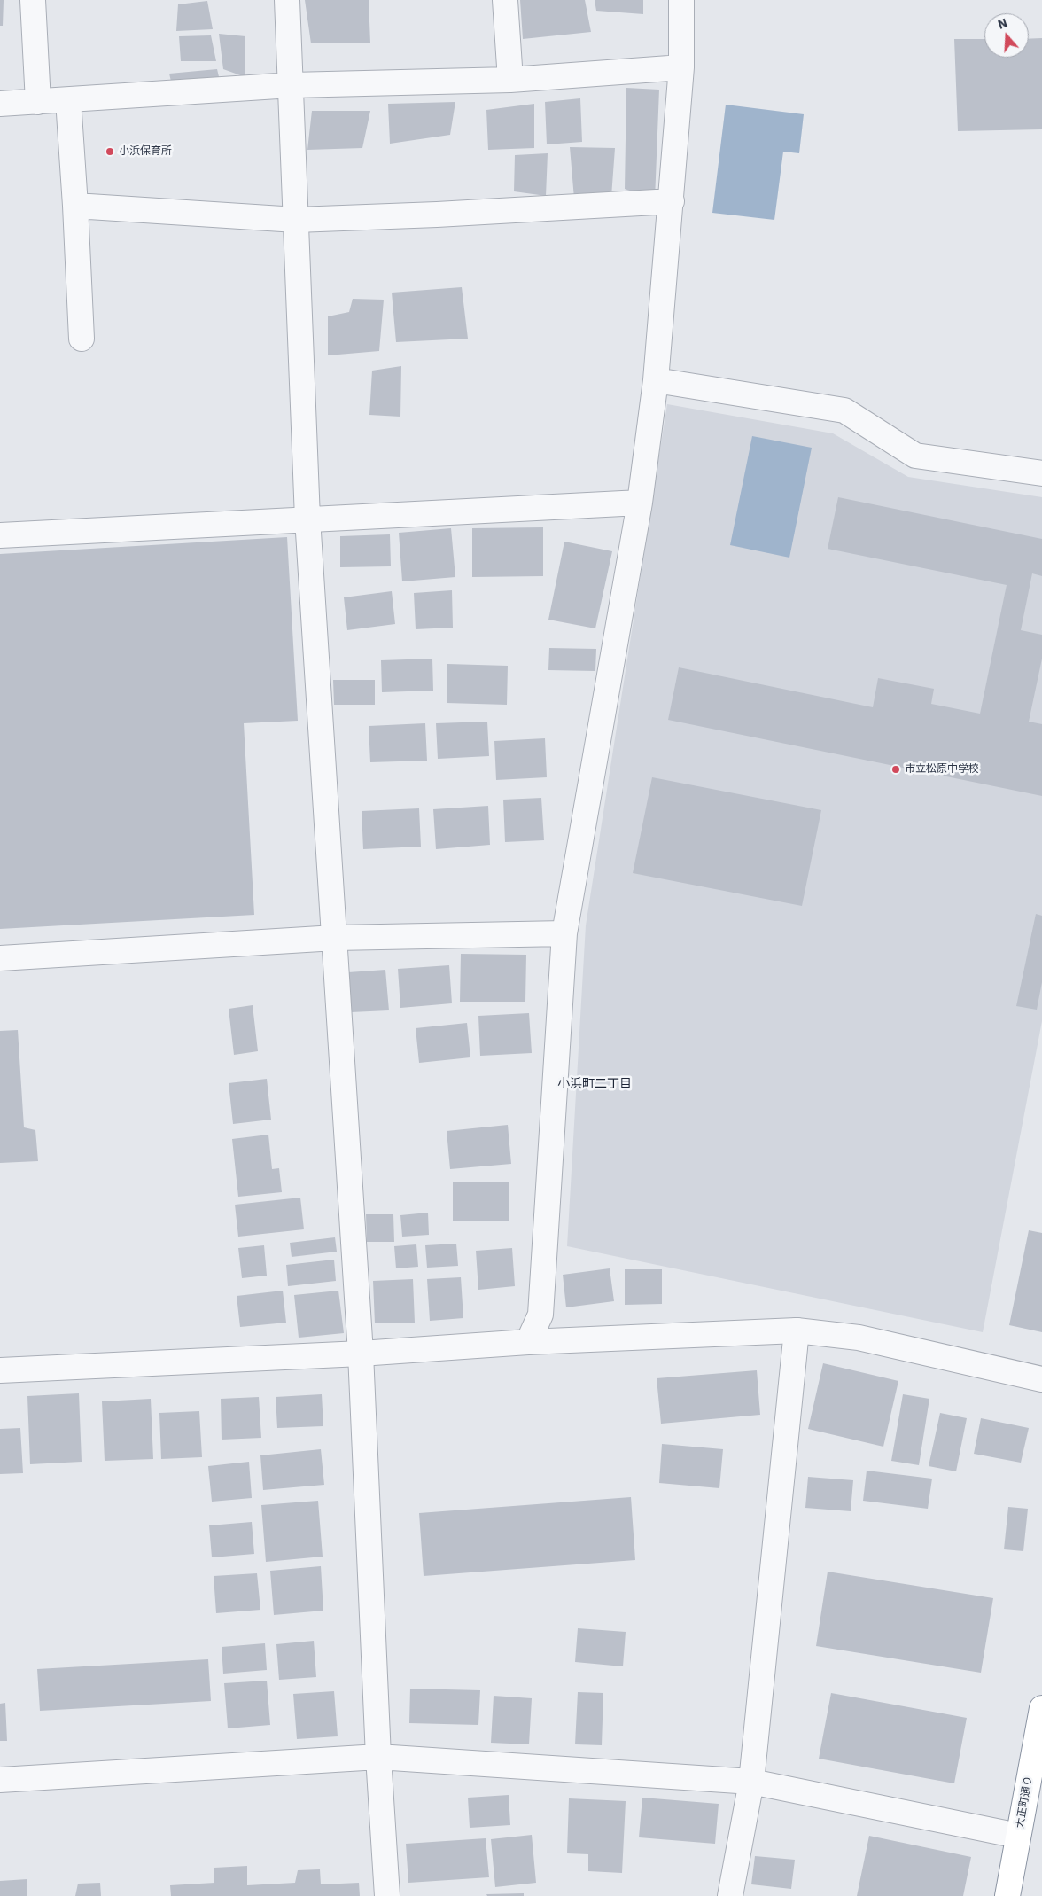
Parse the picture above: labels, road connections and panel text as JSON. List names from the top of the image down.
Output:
{
  "streets": {
    "highway": ["大正町通り"]
  },
  "districts": ["小浜町二丁目"],
  "places": ["小浜保育所", "市立松原中学校"],
  "north": "top"
}
